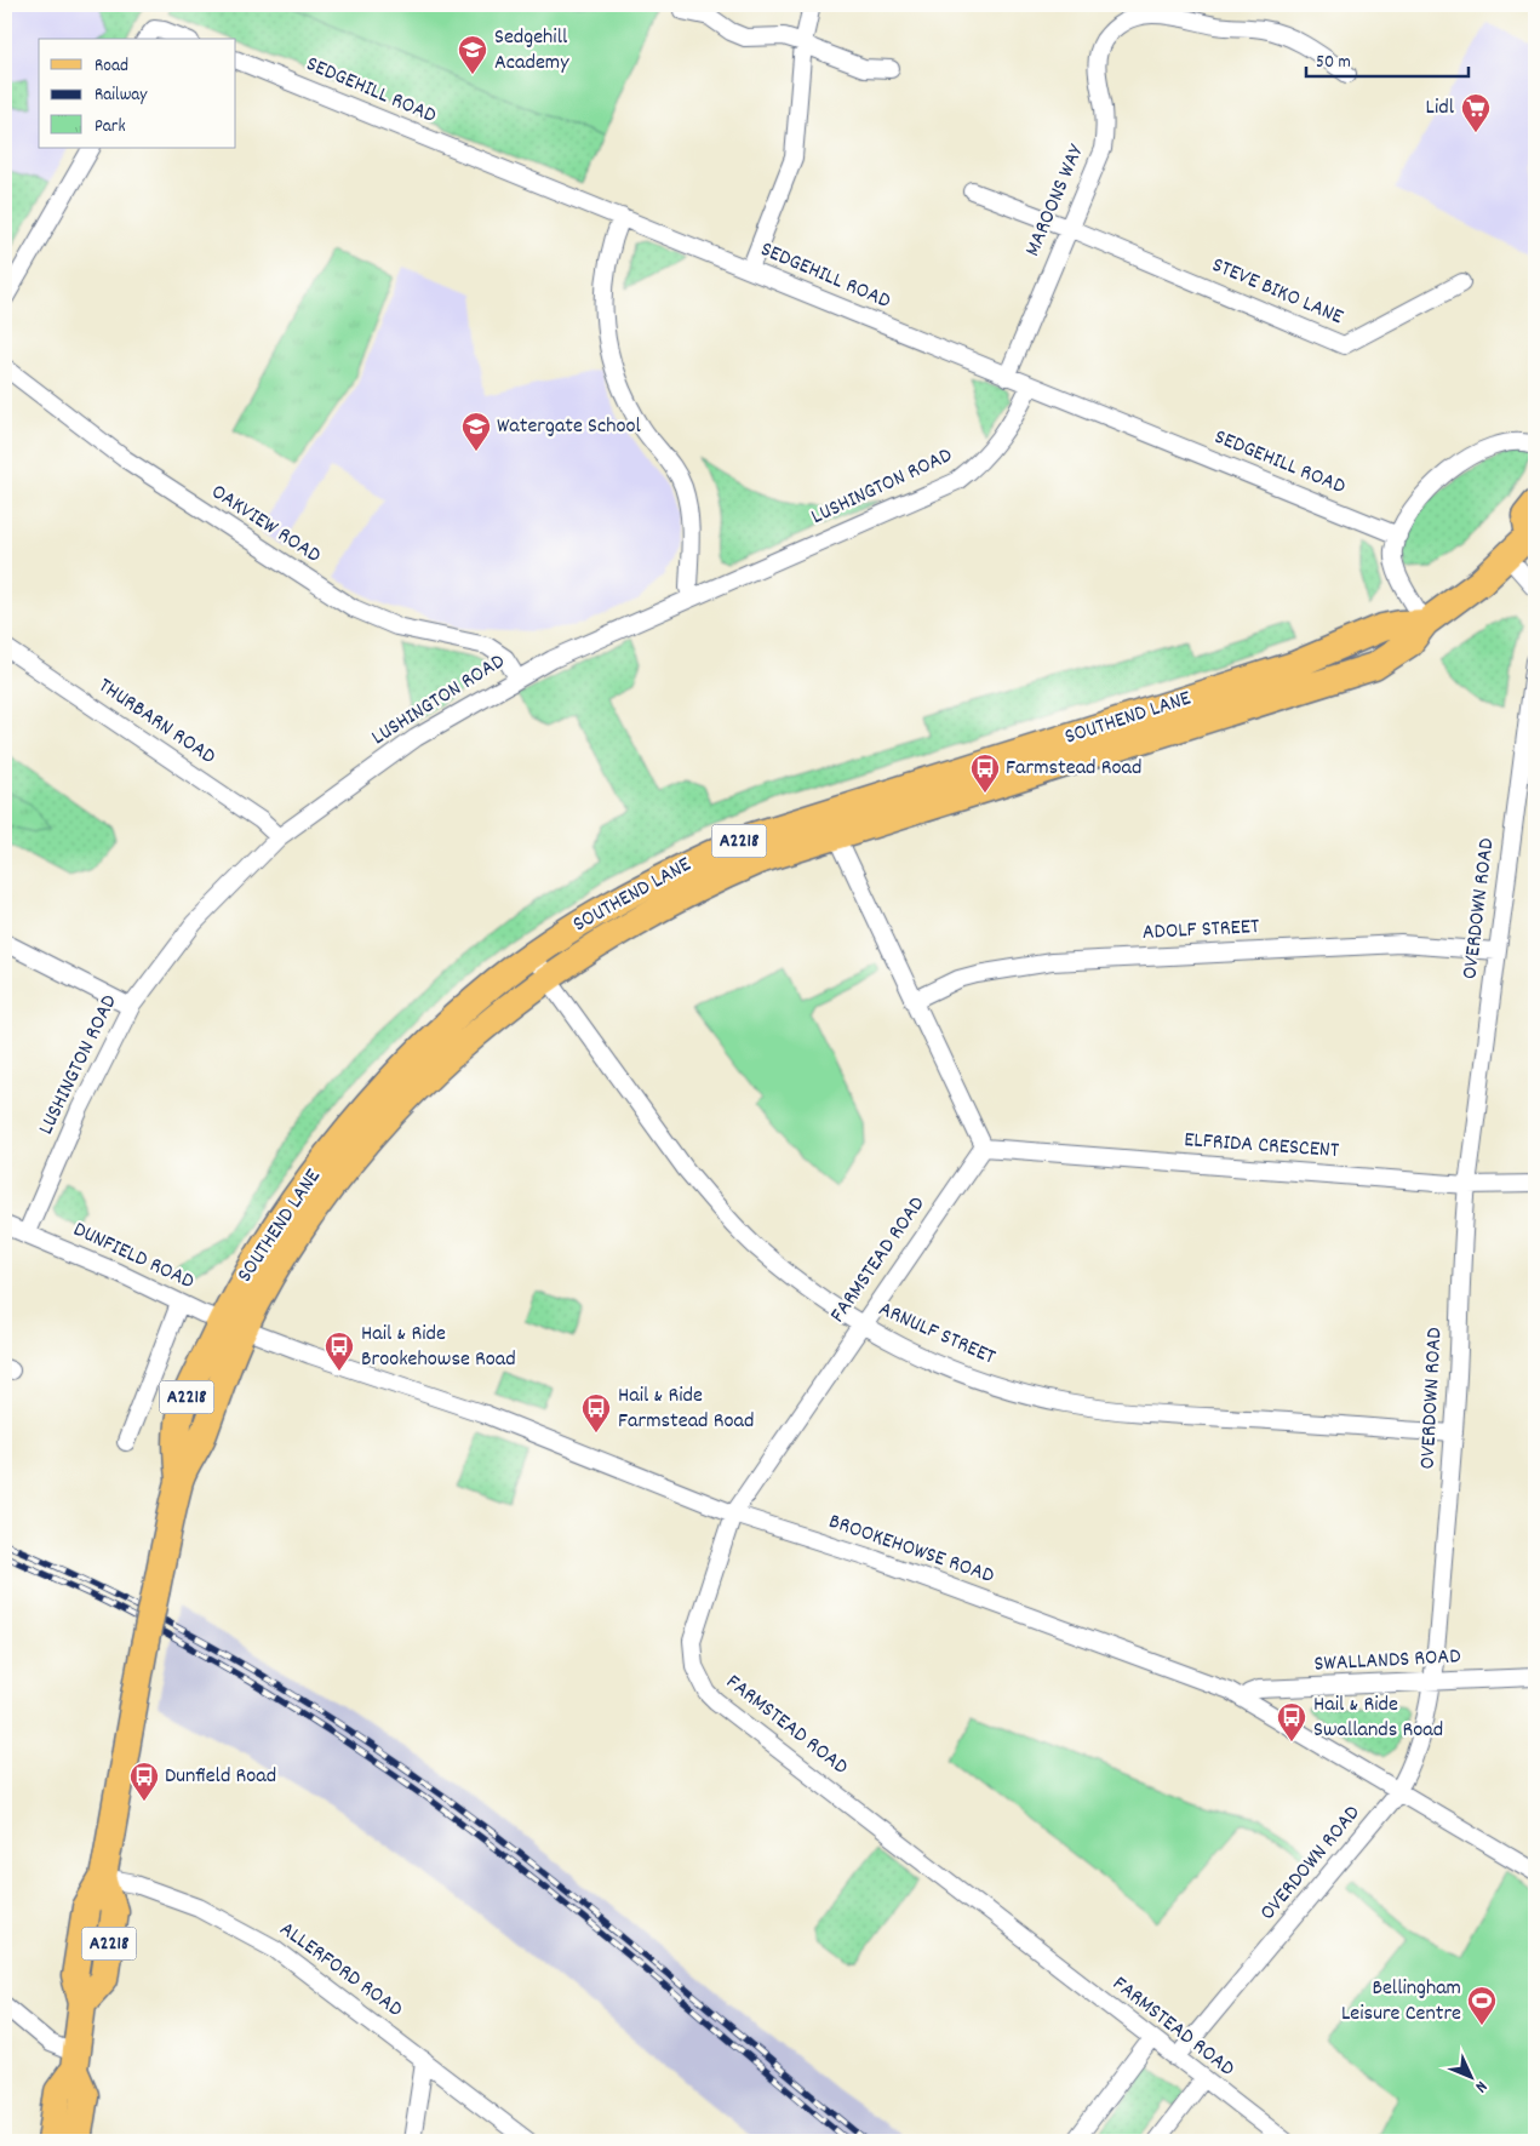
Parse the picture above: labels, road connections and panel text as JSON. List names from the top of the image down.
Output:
{
  "streets": {
    "main road": ["SOUTHEND LANE", "A2218"],
    "street": [
      "SEDGEHILL ROAD",
      "MAROONS WAY",
      "STEVE BIKO LANE",
      "LUSHINGTON ROAD",
      "OAKVIEW ROAD",
      "THURBARN ROAD",
      "OVERDOWN ROAD",
      "ADOLF STREET",
      "ELFRIDA CRESCENT",
      "DUNFIELD ROAD",
      "FARMSTEAD ROAD",
      "ARNULF STREET",
      "BROOKEHOWSE ROAD",
      "SWALLANDS ROAD",
      "ALLERFORD ROAD"
    ]
  },
  "crossings": [
    ["SEDGEHILL ROAD", "MAROONS WAY"],
    ["SEDGEHILL ROAD", "LUSHINGTON ROAD"],
    ["MAROONS WAY", "STEVE BIKO LANE"],
    ["LUSHINGTON ROAD", "OAKVIEW ROAD"],
    ["LUSHINGTON ROAD", "THURBARN ROAD"],
    ["LUSHINGTON ROAD", "DUNFIELD ROAD"],
    ["SOUTHEND LANE", "DUNFIELD ROAD"],
    ["SOUTHEND LANE", "ARNULF STREET"],
    ["SOUTHEND LANE", "BROOKEHOWSE ROAD"],
    ["SOUTHEND LANE", "ALLERFORD ROAD"],
    ["OVERDOWN ROAD", "ADOLF STREET"],
    ["OVERDOWN ROAD", "ELFRIDA CRESCENT"],
    ["OVERDOWN ROAD", "FARMSTEAD ROAD"],
    ["OVERDOWN ROAD", "ARNULF STREET"],
    ["OVERDOWN ROAD", "BROOKEHOWSE ROAD"],
    ["OVERDOWN ROAD", "SWALLANDS ROAD"],
    ["ELFRIDA CRESCENT", "FARMSTEAD ROAD"],
    ["DUNFIELD ROAD", "BROOKEHOWSE ROAD"],
    ["FARMSTEAD ROAD", "ARNULF STREET"],
    ["FARMSTEAD ROAD", "BROOKEHOWSE ROAD"],
    ["BROOKEHOWSE ROAD", "SWALLANDS ROAD"]
  ],
  "places": {
    "school or university": ["Sedgehill Academy", "Watergate School"],
    "supermarket": ["Lidl"],
    "bus stop": [
      "Farmstead Road",
      "Hail & Ride Brookehowse Road",
      "Hail & Ride Farmstead Road",
      "Hail & Ride Swallands Road",
      "Dunfield Road"
    ],
    "sports": ["Bellingham Leisure Centre"]
  },
  "legend": ["Road", "Railway", "Park"],
  "scale_bar": "50 m",
  "north": "bottom right"
}
